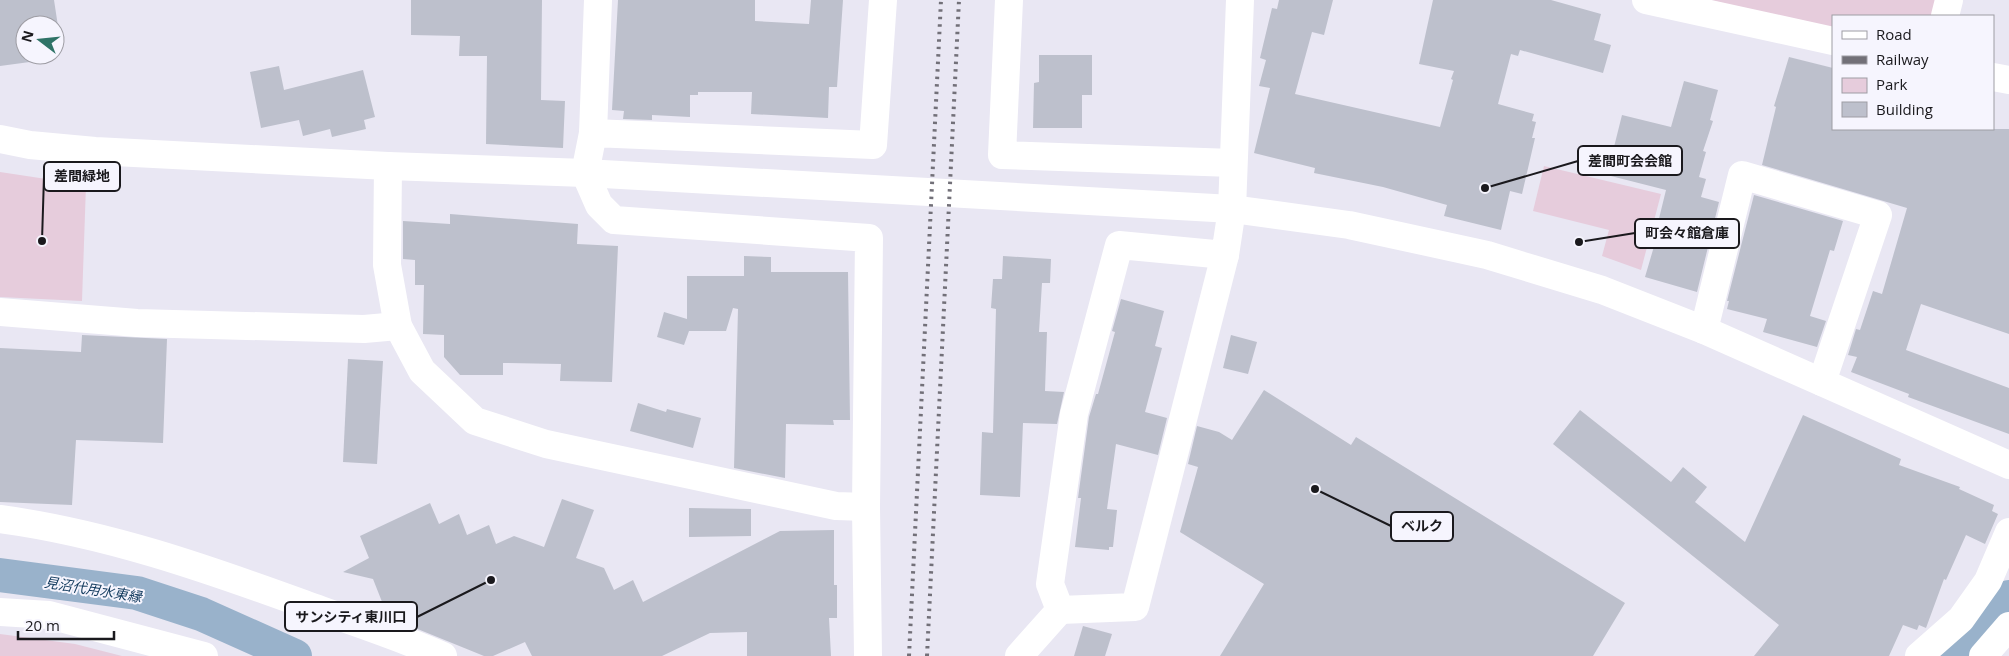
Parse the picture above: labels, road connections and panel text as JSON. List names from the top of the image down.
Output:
{
  "water": ["見沼代用水東縁"],
  "places": [
    "差間町会会館",
    "差間緑地",
    "町会々館倉庫",
    "ベルク",
    "サンシティ東川口"
  ],
  "legend": [
    "Road",
    "Railway",
    "Park",
    "Building"
  ],
  "scale_bar": "20 m",
  "north": "left"
}
